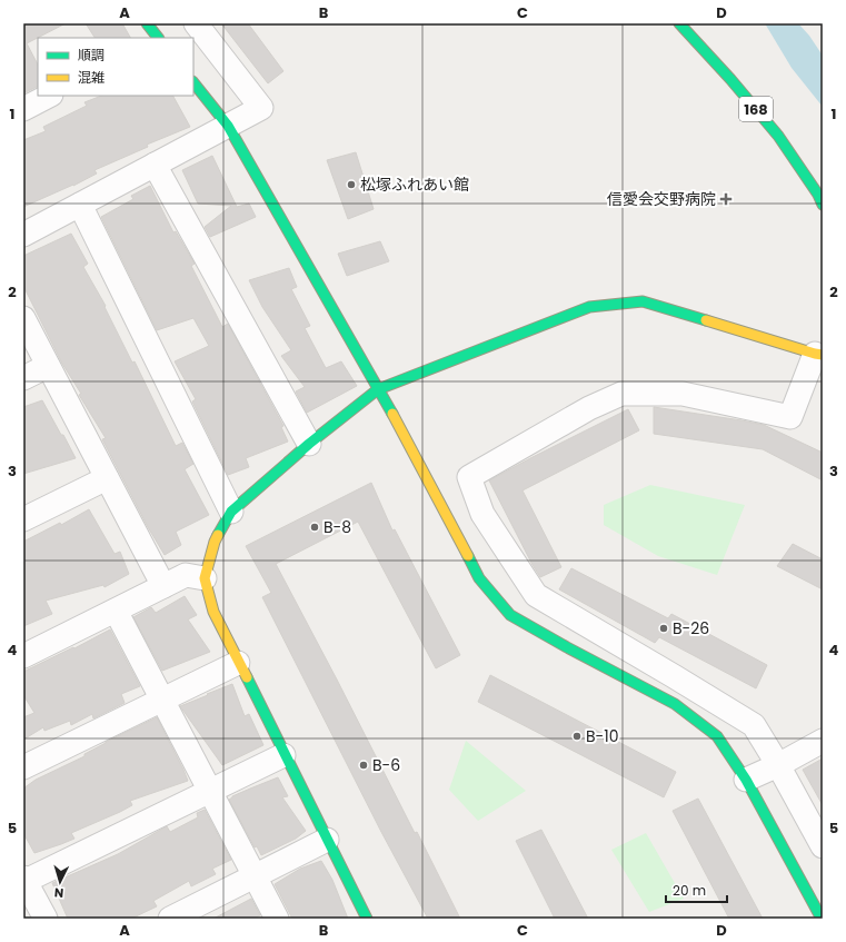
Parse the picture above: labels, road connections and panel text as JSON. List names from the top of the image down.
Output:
{
  "streets": {
    "main road": ["168"]
  },
  "places": {
    "other": [
      "松塚ふれあい館",
      "B-8",
      "B-26",
      "B-10",
      "B-6"
    ],
    "health": ["信愛会交野病院"]
  },
  "legend": ["順調", "混雑"],
  "scale_bar": "20 m",
  "north": "bottom",
  "grid": {
    "columns": [
      "A",
      "B",
      "C",
      "D"
    ],
    "rows": [
      "1",
      "2",
      "3",
      "4",
      "5"
    ]
  }
}
